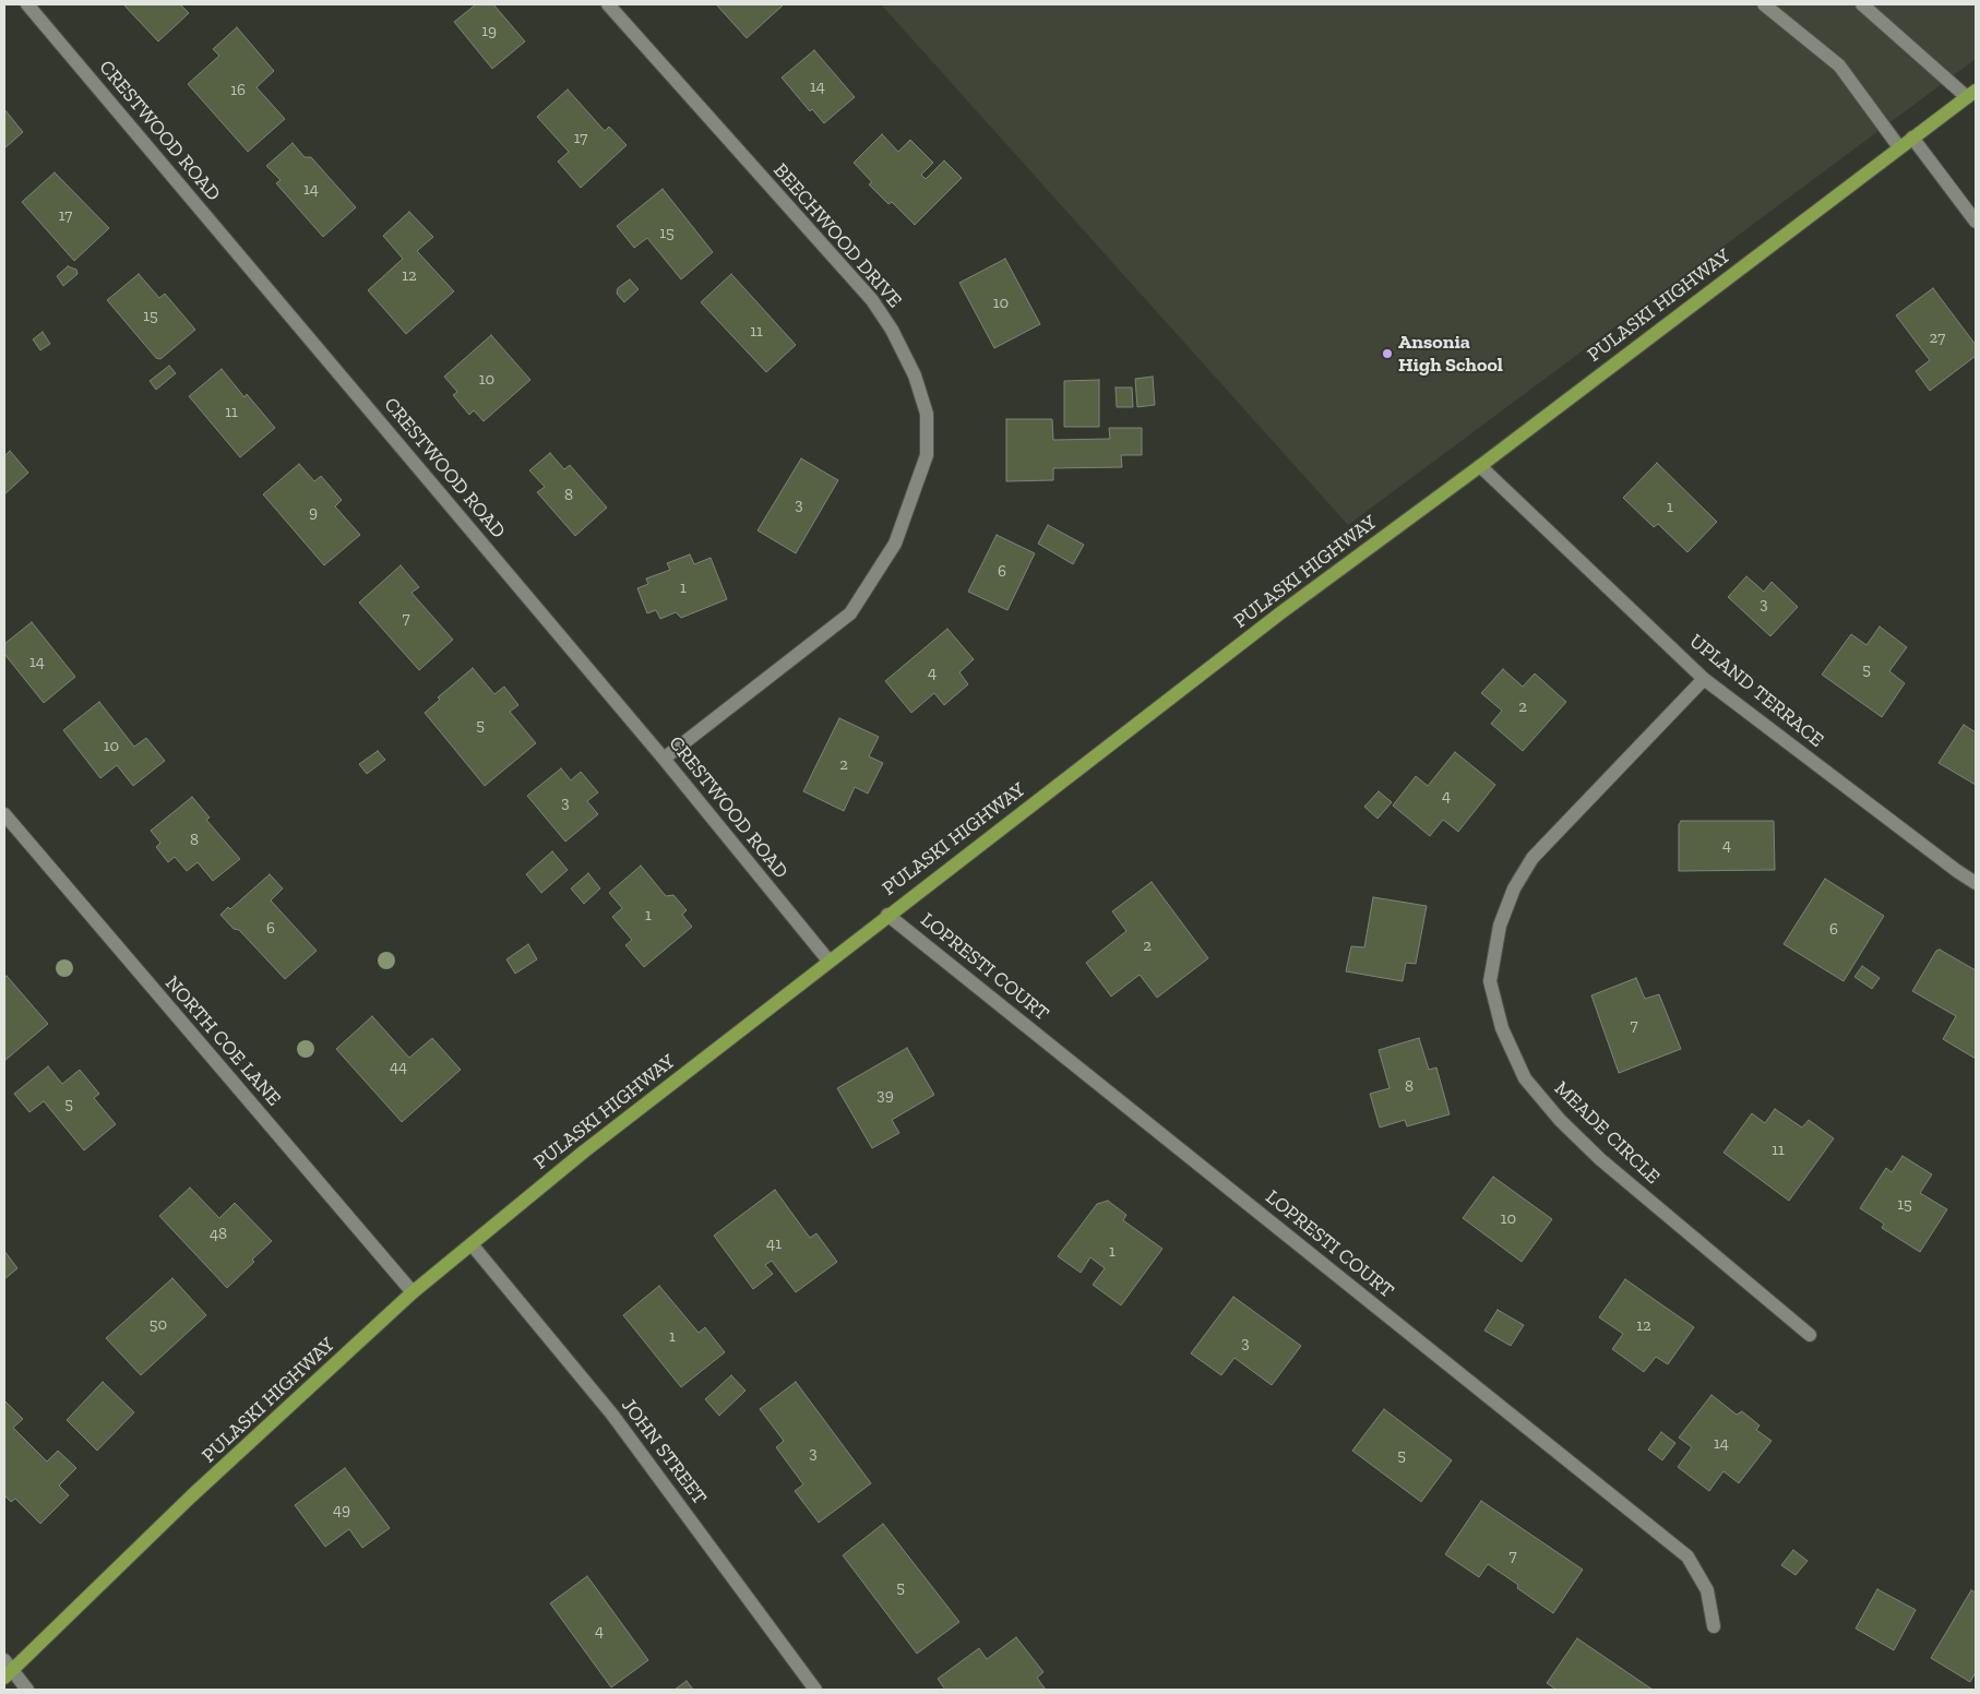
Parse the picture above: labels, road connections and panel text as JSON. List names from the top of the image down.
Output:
{
  "streets": {
    "main road": ["PULASKI HIGHWAY"],
    "street": [
      "CRESTWOOD ROAD",
      "BEECHWOOD DRIVE",
      "UPLAND TERRACE",
      "LOPRESTI COURT",
      "NORTH COE LANE",
      "MEADE CIRCLE",
      "JOHN STREET"
    ]
  },
  "crossings": [
    ["CRESTWOOD ROAD", "BEECHWOOD DRIVE"],
    ["CRESTWOOD ROAD", "PULASKI HIGHWAY"],
    ["PULASKI HIGHWAY", "UPLAND TERRACE"],
    ["PULASKI HIGHWAY", "LOPRESTI COURT"],
    ["PULASKI HIGHWAY", "NORTH COE LANE"],
    ["PULASKI HIGHWAY", "JOHN STREET"],
    ["UPLAND TERRACE", "MEADE CIRCLE"]
  ],
  "places": ["Ansonia High School"],
  "house_numbers": [
    "19",
    "14",
    "16",
    "17",
    "14",
    "17",
    "15",
    "12",
    "10",
    "15",
    "11",
    "27",
    "10",
    "11",
    "8",
    "3",
    "1",
    "9",
    "6",
    "1",
    "3",
    "7",
    "14",
    "5",
    "4",
    "2",
    "5",
    "10",
    "2",
    "4",
    "3",
    "8",
    "4",
    "1",
    "6",
    "6",
    "2",
    "7",
    "44",
    "8",
    "39",
    "5",
    "11",
    "15",
    "10",
    "48",
    "41",
    "1",
    "50",
    "12",
    "1",
    "3",
    "14",
    "3",
    "5",
    "49",
    "7",
    "5",
    "4"
  ]
}
